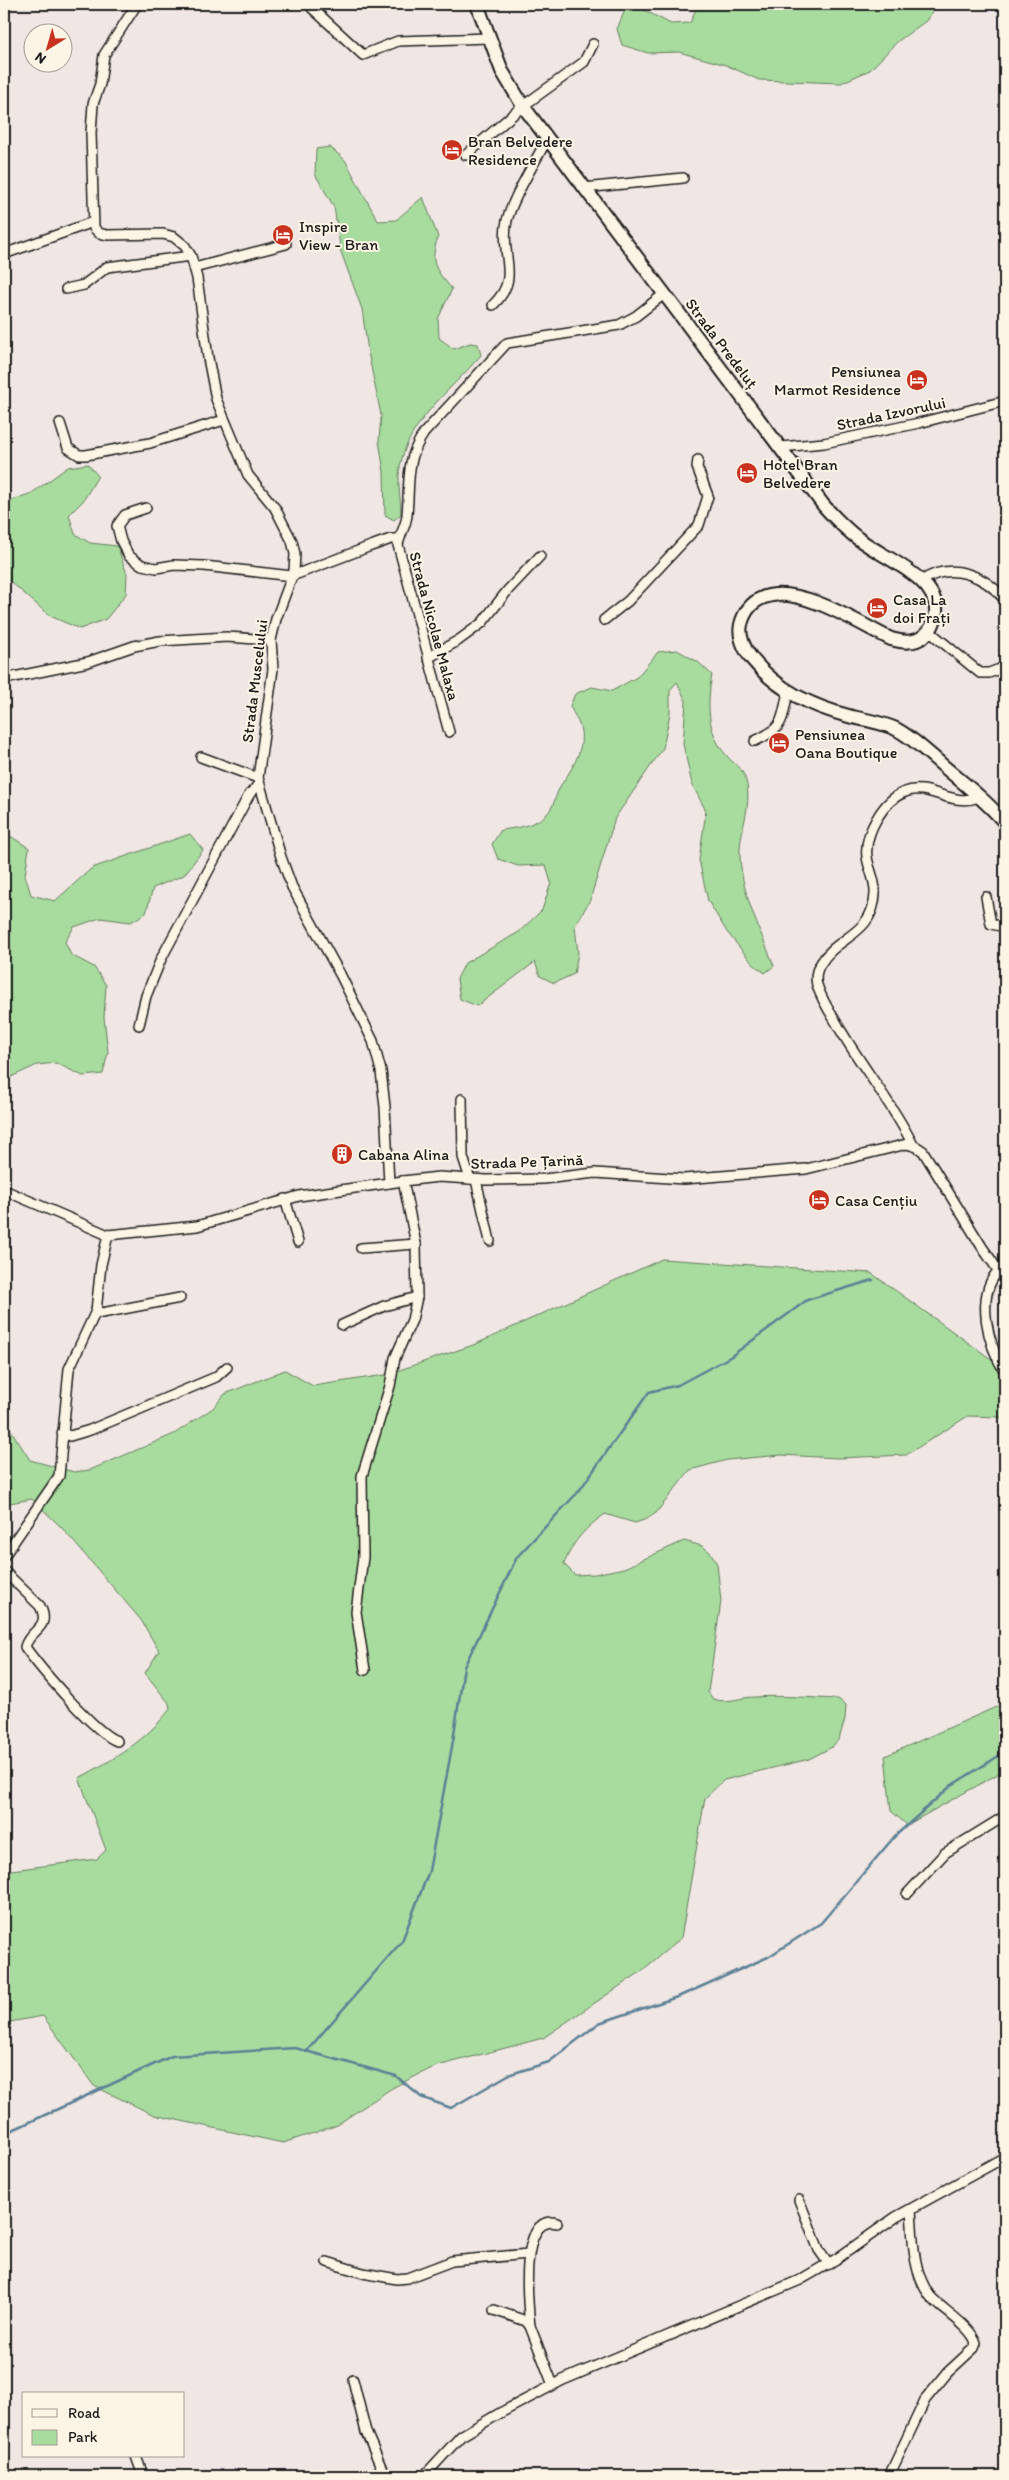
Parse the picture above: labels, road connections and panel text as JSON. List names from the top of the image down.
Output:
{
  "streets": {
    "main road": ["Strada Predeluț"],
    "street": [
      "Strada Izvorului",
      "Strada Nicolae Malaxa",
      "Strada Muscelului",
      "Strada Pe Țarină"
    ]
  },
  "crossings": [
    ["Strada Predeluț", "Strada Izvorului"],
    ["Strada Predeluț", "Strada Nicolae Malaxa"],
    ["Strada Muscelului", "Strada Pe Țarină"]
  ],
  "places": {
    "hotel": [
      "Bran Belvedere Residence",
      "Inspire View - Bran",
      "Pensiunea Marmot Residence",
      "Hotel Bran Belvedere",
      "Casa La doi Frați",
      "Pensiunea Oana Boutique",
      "Casa Cențiu"
    ],
    "building": ["Cabana Alina"]
  },
  "legend": ["Road", "Park"],
  "north": "bottom left"
}
